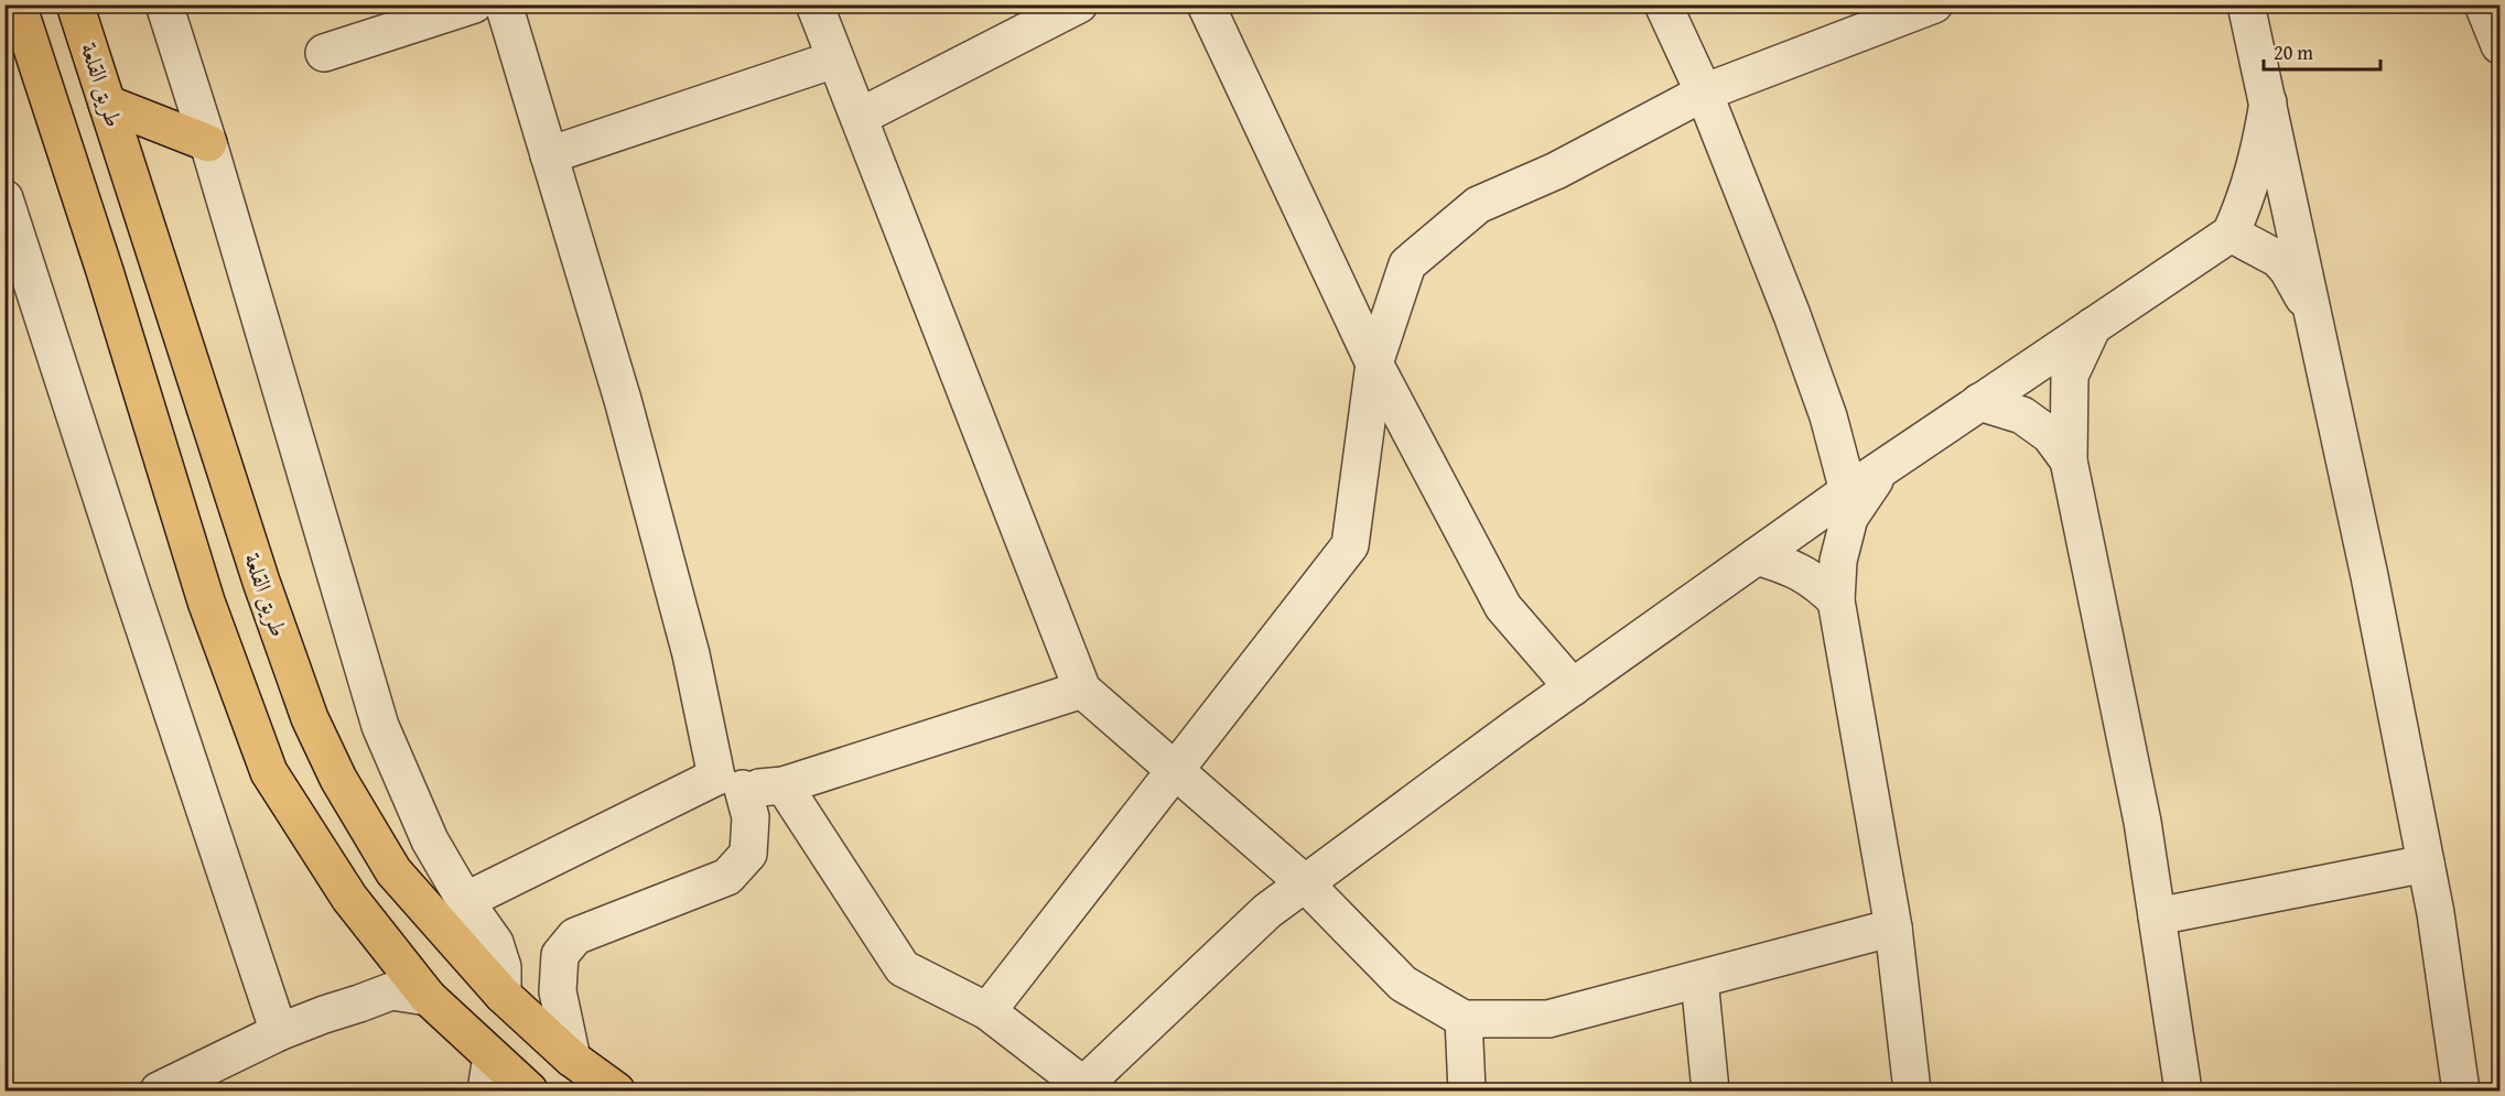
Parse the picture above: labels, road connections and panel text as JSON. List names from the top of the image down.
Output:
{
  "streets": {
    "main road": ["طريق القلعة"]
  },
  "scale_bar": "20 m"
}
